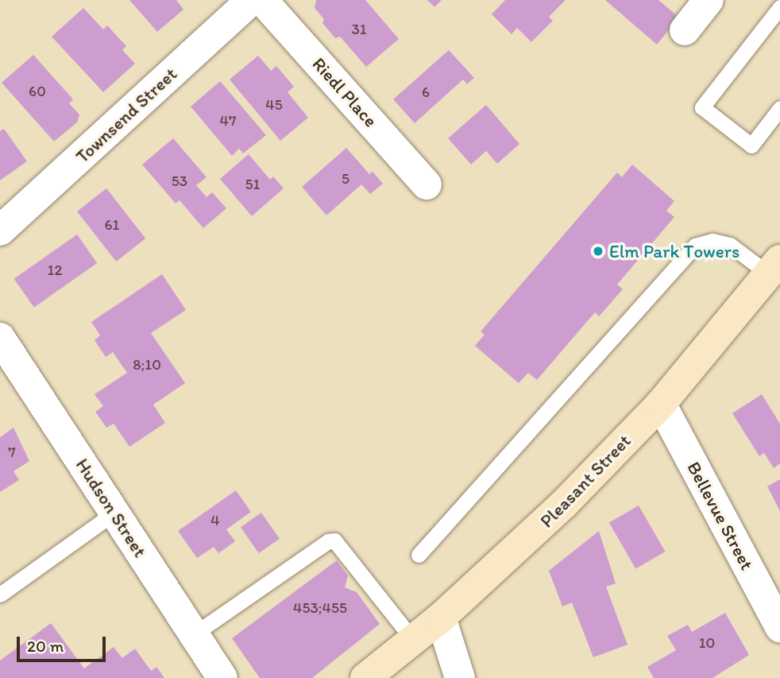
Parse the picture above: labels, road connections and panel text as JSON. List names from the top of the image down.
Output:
{
  "streets": {
    "main road": ["Pleasant Street"],
    "street": [
      "Riedl Place",
      "Townsend Street",
      "Hudson Street",
      "Bellevue Street"
    ]
  },
  "crossings": [
    ["Pleasant Street", "Bellevue Street"]
  ],
  "places": ["Elm Park Towers"],
  "house_numbers": [
    "31",
    "60",
    "6",
    "45",
    "47",
    "5",
    "53",
    "51",
    "61",
    "12",
    "8;10",
    "7",
    "4",
    "453;455",
    "10"
  ],
  "scale_bar": "20 m"
}
